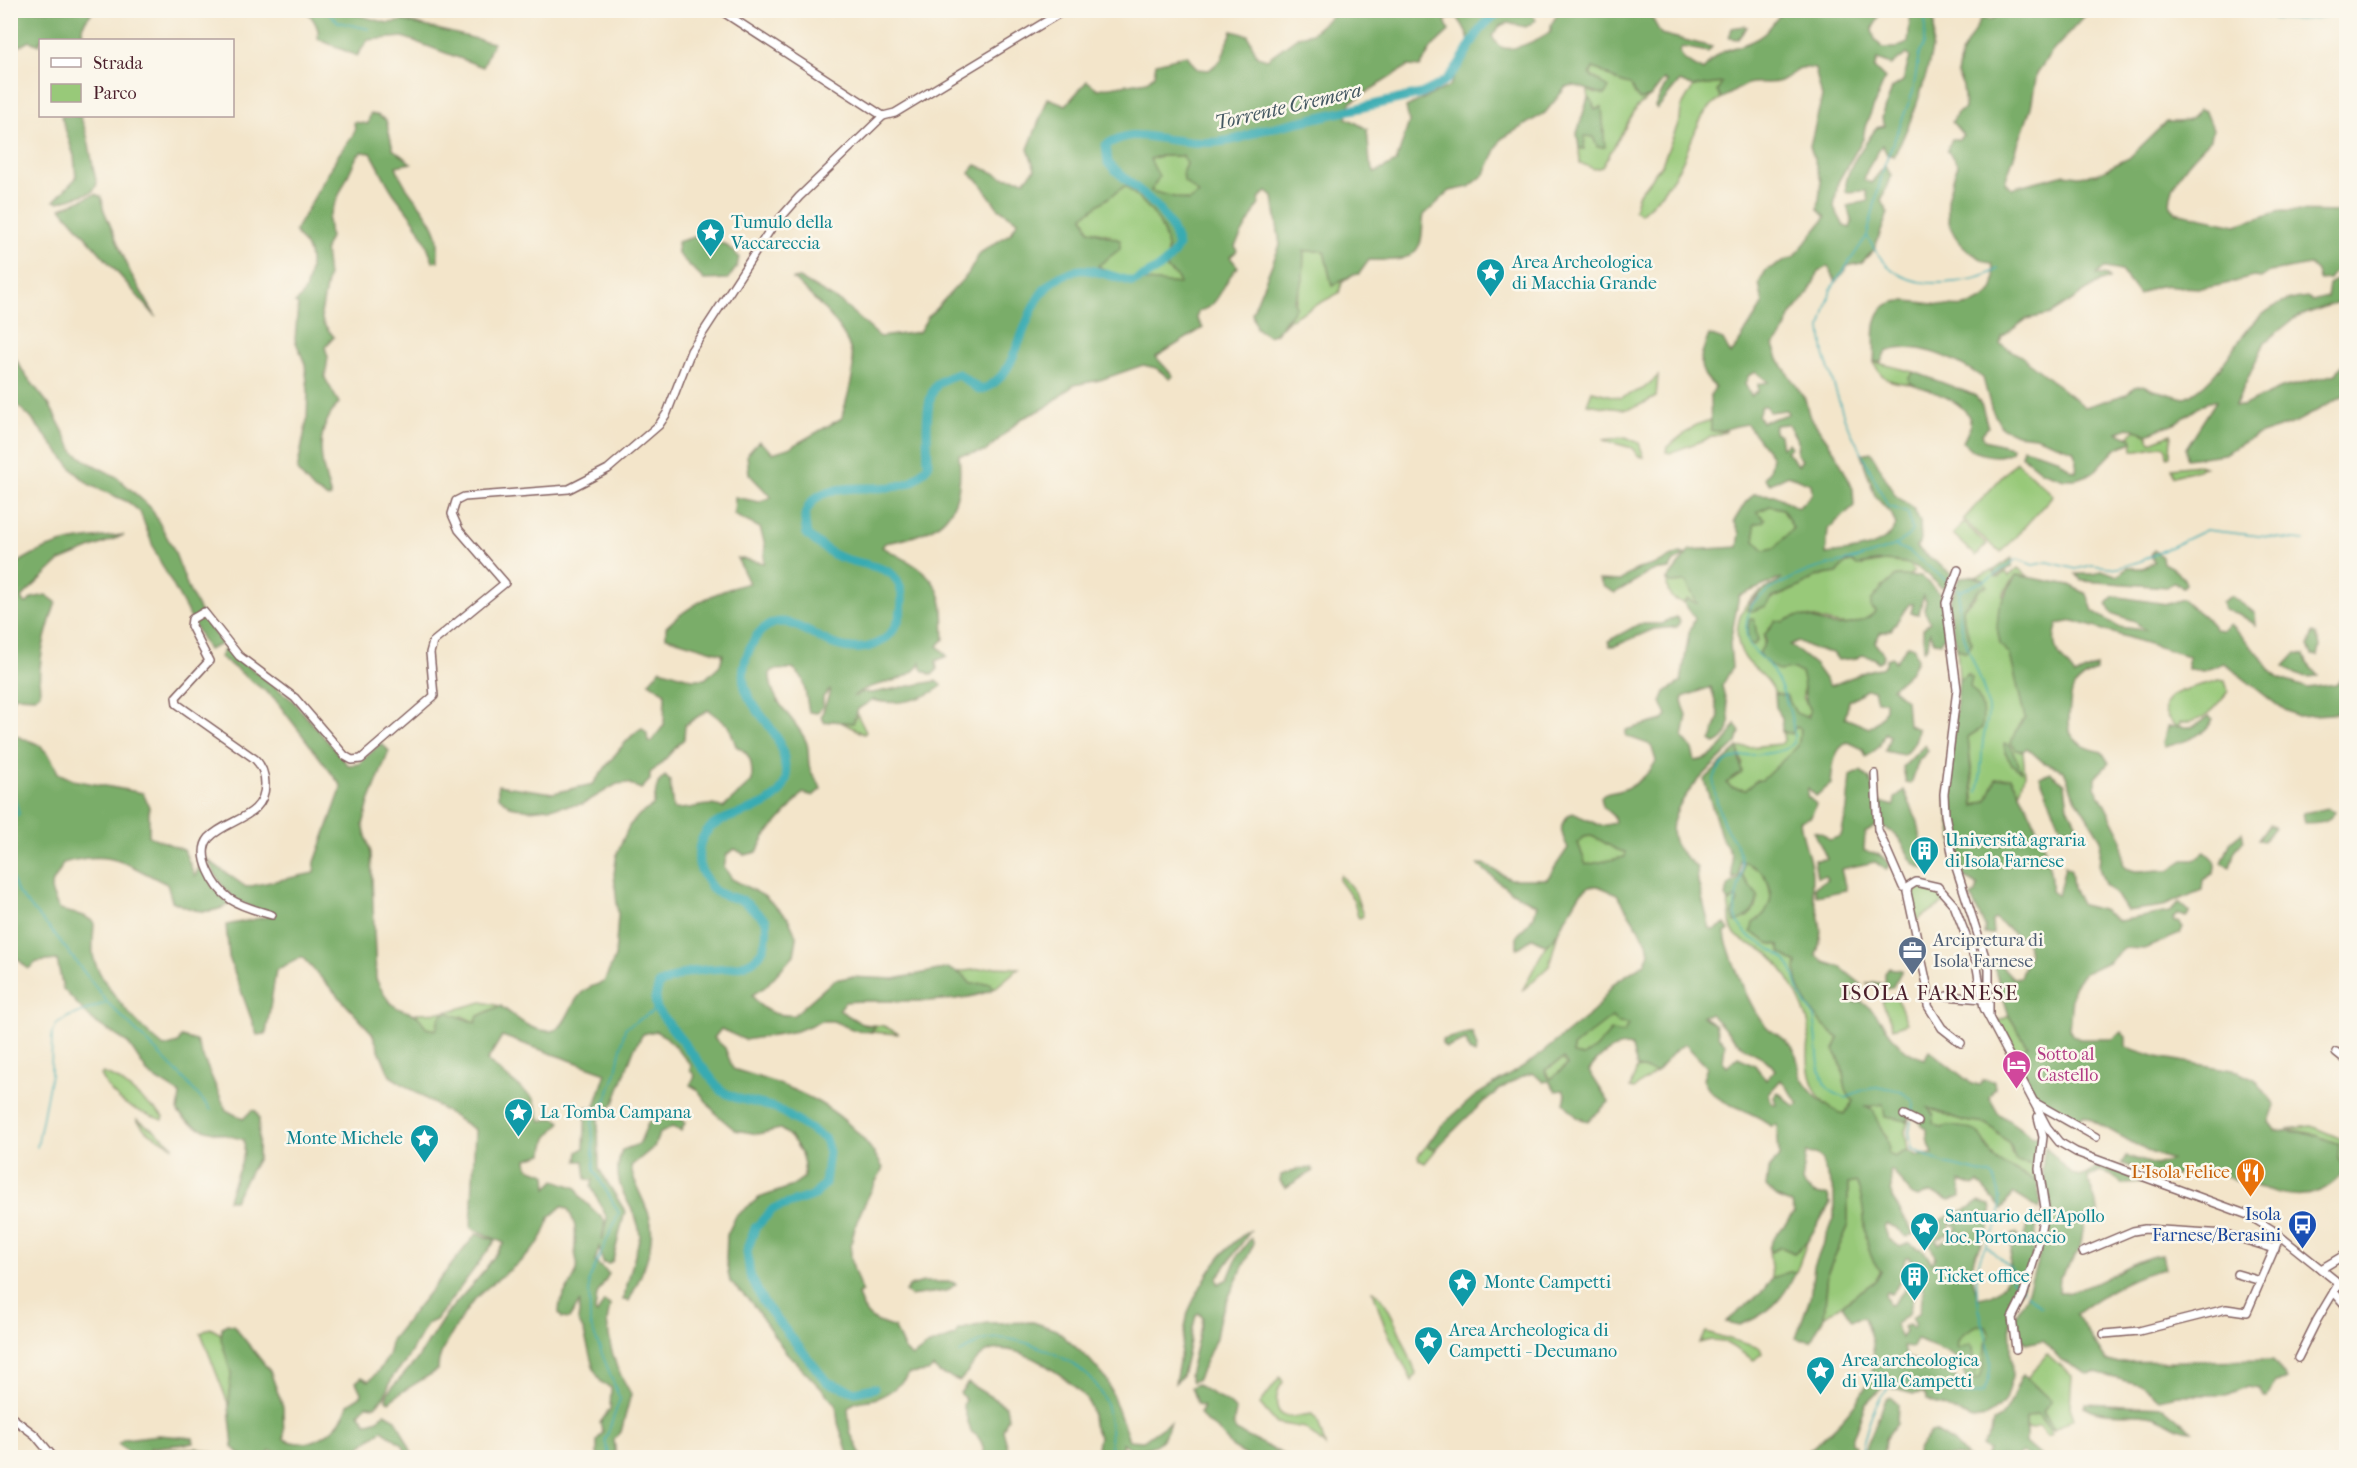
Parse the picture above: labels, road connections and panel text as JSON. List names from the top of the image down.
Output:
{
  "districts": ["ISOLA FARNESE"],
  "water": ["Torrente Cremera"],
  "places": {
    "place": [
      "Tumulo della Vaccareccia",
      "Area Archeologica di Macchia Grande",
      "La Tomba Campana",
      "Monte Michele",
      "Santuario dell'Apollo loc. Portonaccio",
      "Monte Campetti",
      "Area Archeologica di Campetti - Decumano",
      "Area archeologica di Villa Campetti"
    ],
    "building": ["Università agraria di Isola Farnese", "Ticket office"],
    "office": ["Arcipretura di Isola Farnese"],
    "hotel": ["Sotto al Castello"],
    "restaurant": ["L'Isola Felice"],
    "bus stop": ["Isola Farnese/Berasini"]
  },
  "legend": ["Strada", "Parco"]
}
